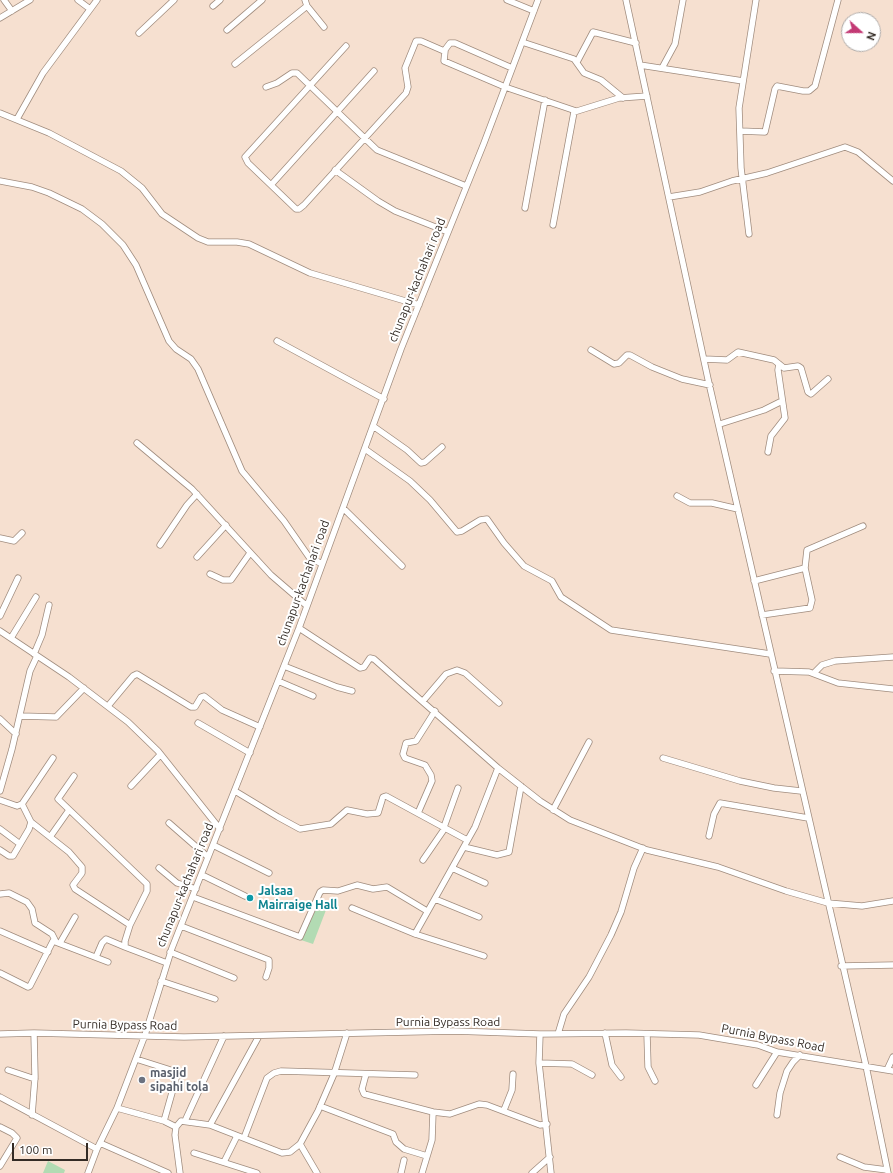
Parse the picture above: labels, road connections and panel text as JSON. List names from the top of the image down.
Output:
{
  "streets": {
    "street": ["chunapur-kachahari road", "Purnia Bypass Road"]
  },
  "crossings": [
    ["chunapur-kachahari road", "Purnia Bypass Road"]
  ],
  "places": ["Jalsaa Mairraige Hall", "masjid sipahi tola"],
  "scale_bar": "100 m",
  "north": "right"
}
